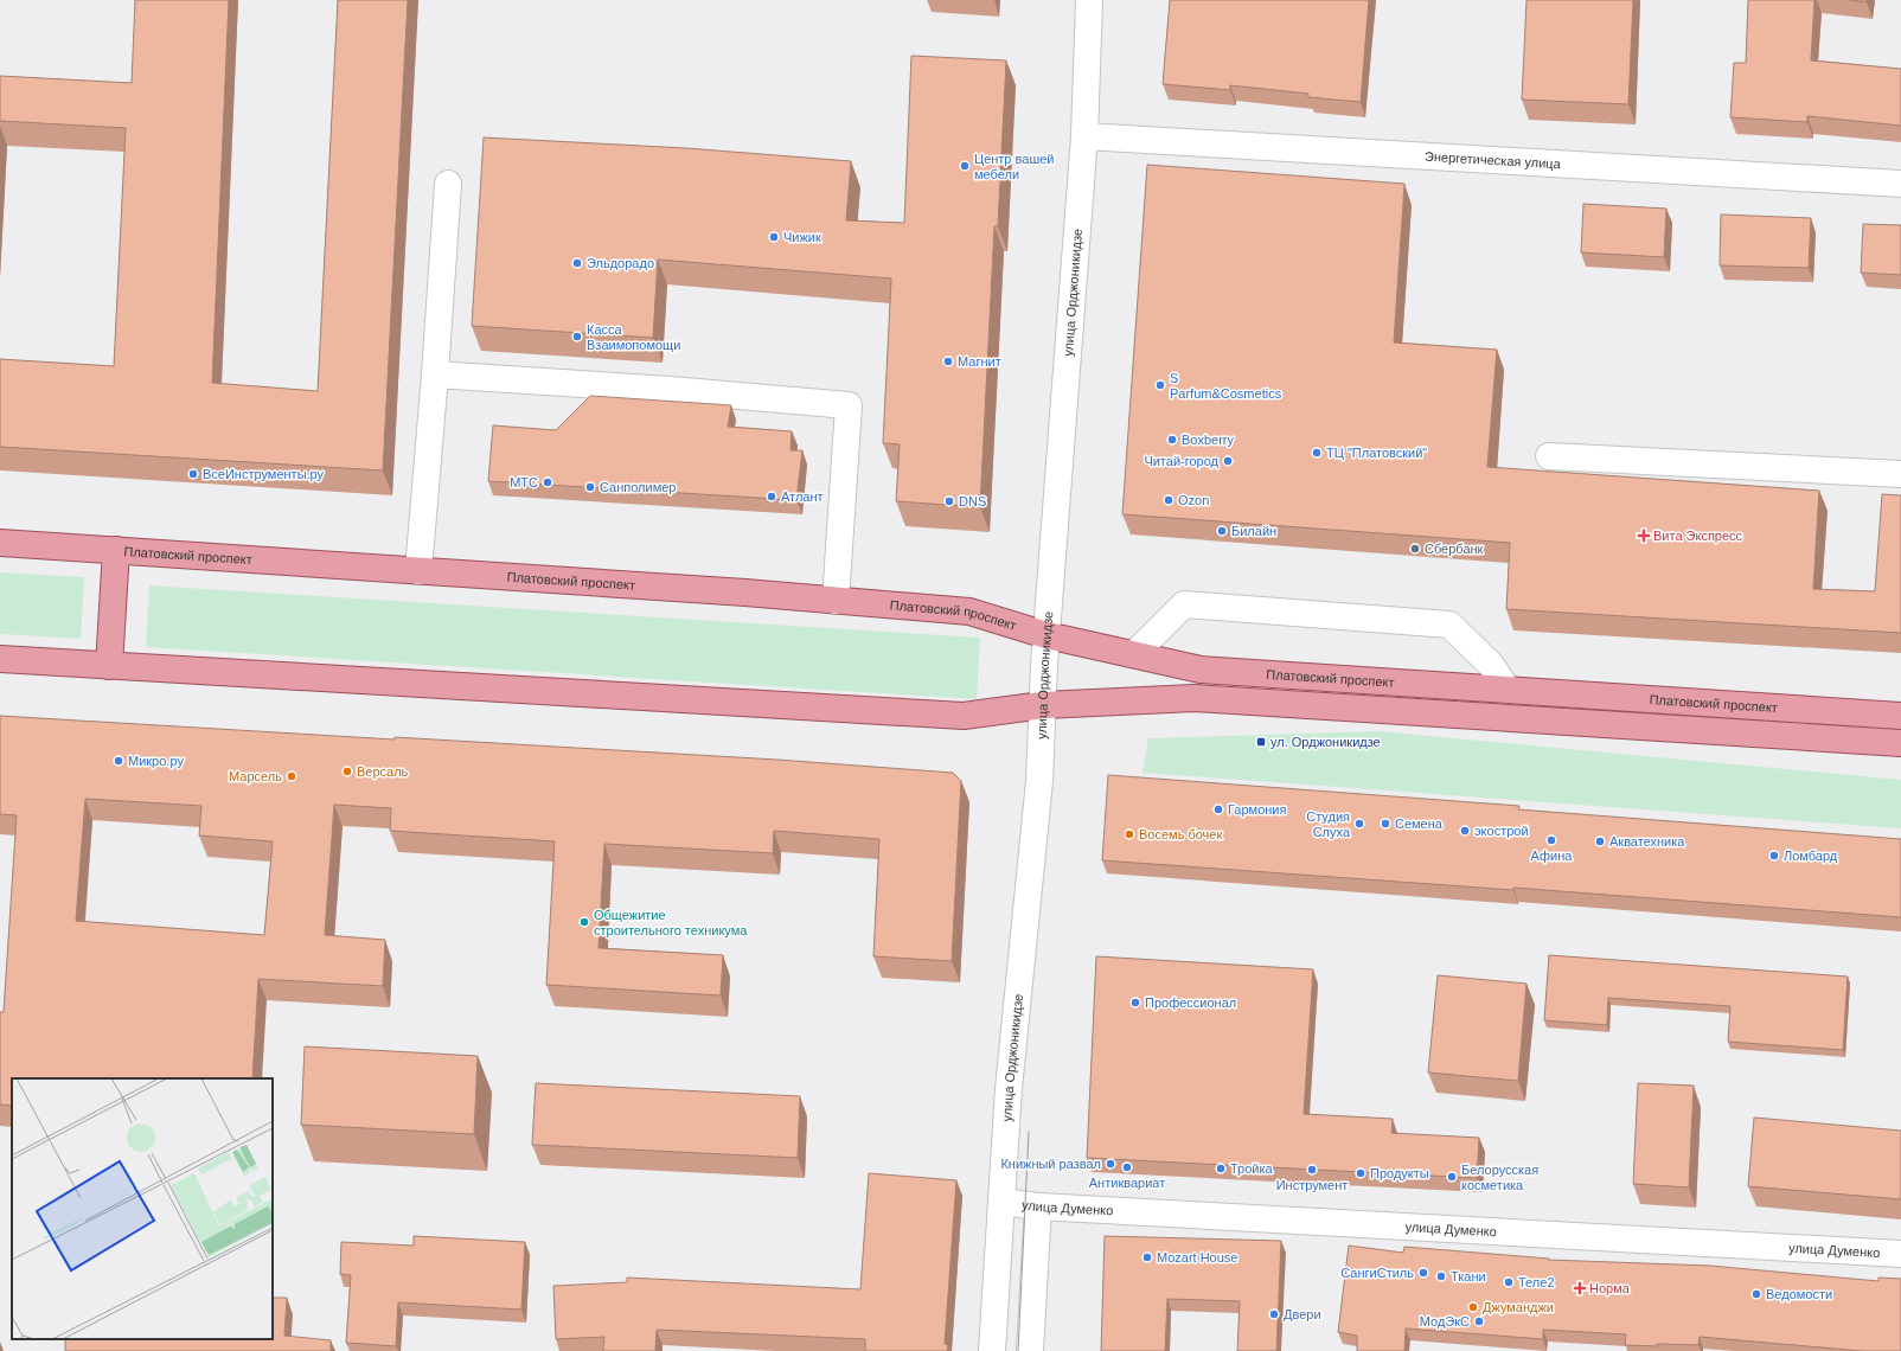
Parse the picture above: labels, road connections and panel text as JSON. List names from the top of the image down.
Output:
{
  "streets": {
    "main road": ["Платовский проспект"],
    "street": ["Энергетическая улица", "улица Орджоникидзе", "улица Думенко"]
  },
  "crossings": [
    ["Энергетическая улица", "улица Орджоникидзе"],
    ["улица Орджоникидзе", "Платовский проспект"],
    ["улица Орджоникидзе", "улица Думенко"]
  ],
  "places": {
    "other": [
      "Центр вашей мебели",
      "Чижик",
      "Эльдорадо",
      "Касса Взаимопомощи",
      "Магнит",
      "S Parfum&Cosmetics",
      "Boxberry",
      "ТЦ \"Платовский\"",
      "Читай-город",
      "ВсеИнструменты.ру",
      "МТС",
      "Санполимер",
      "Атлант",
      "Ozon",
      "DNS",
      "Билайн",
      "Сбербанк",
      "Микро.ру",
      "Версаль",
      "Марсель",
      "Гармония",
      "Студия Слуха",
      "Семена",
      "экострой",
      "Восемь бочек",
      "Афина",
      "Акватехника",
      "Ломбард",
      "Общежитие строительного техникума",
      "Профессионал",
      "Книжный развал",
      "Антиквариат",
      "Тройка",
      "Инструмент",
      "Продукты",
      "Белорусская косметика",
      "Mozart House",
      "СангиСтиль",
      "Ткани",
      "Теле2",
      "Ведомости",
      "Джуманджи",
      "Двери",
      "МодЭкС"
    ],
    "health": ["Вита Экспресс", "Норма"],
    "transit": ["ул. Орджоникидзе"]
  }
}
